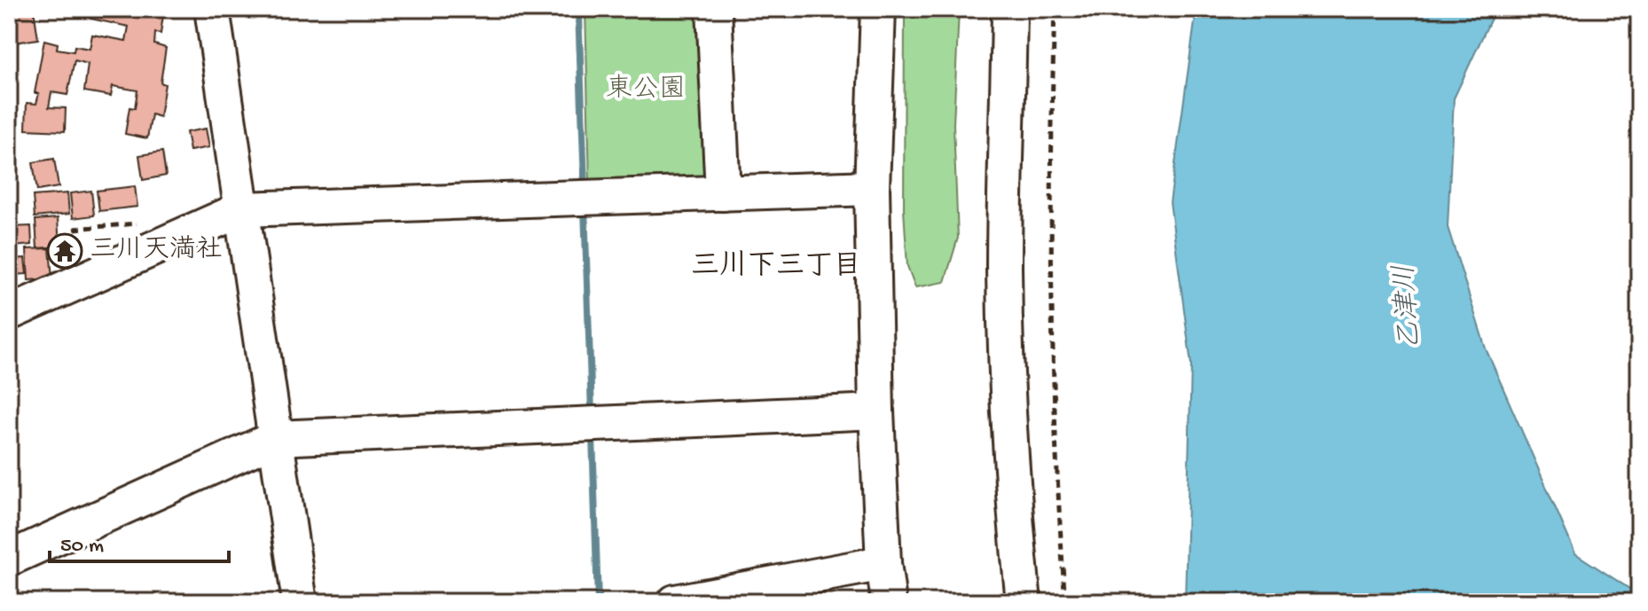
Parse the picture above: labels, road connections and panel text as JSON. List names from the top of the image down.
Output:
{
  "districts": ["三川下三丁目"],
  "water": ["乙津川"],
  "parks": ["東公園"],
  "places": {
    "temple": ["三川天満社"]
  },
  "scale_bar": "50 m"
}
